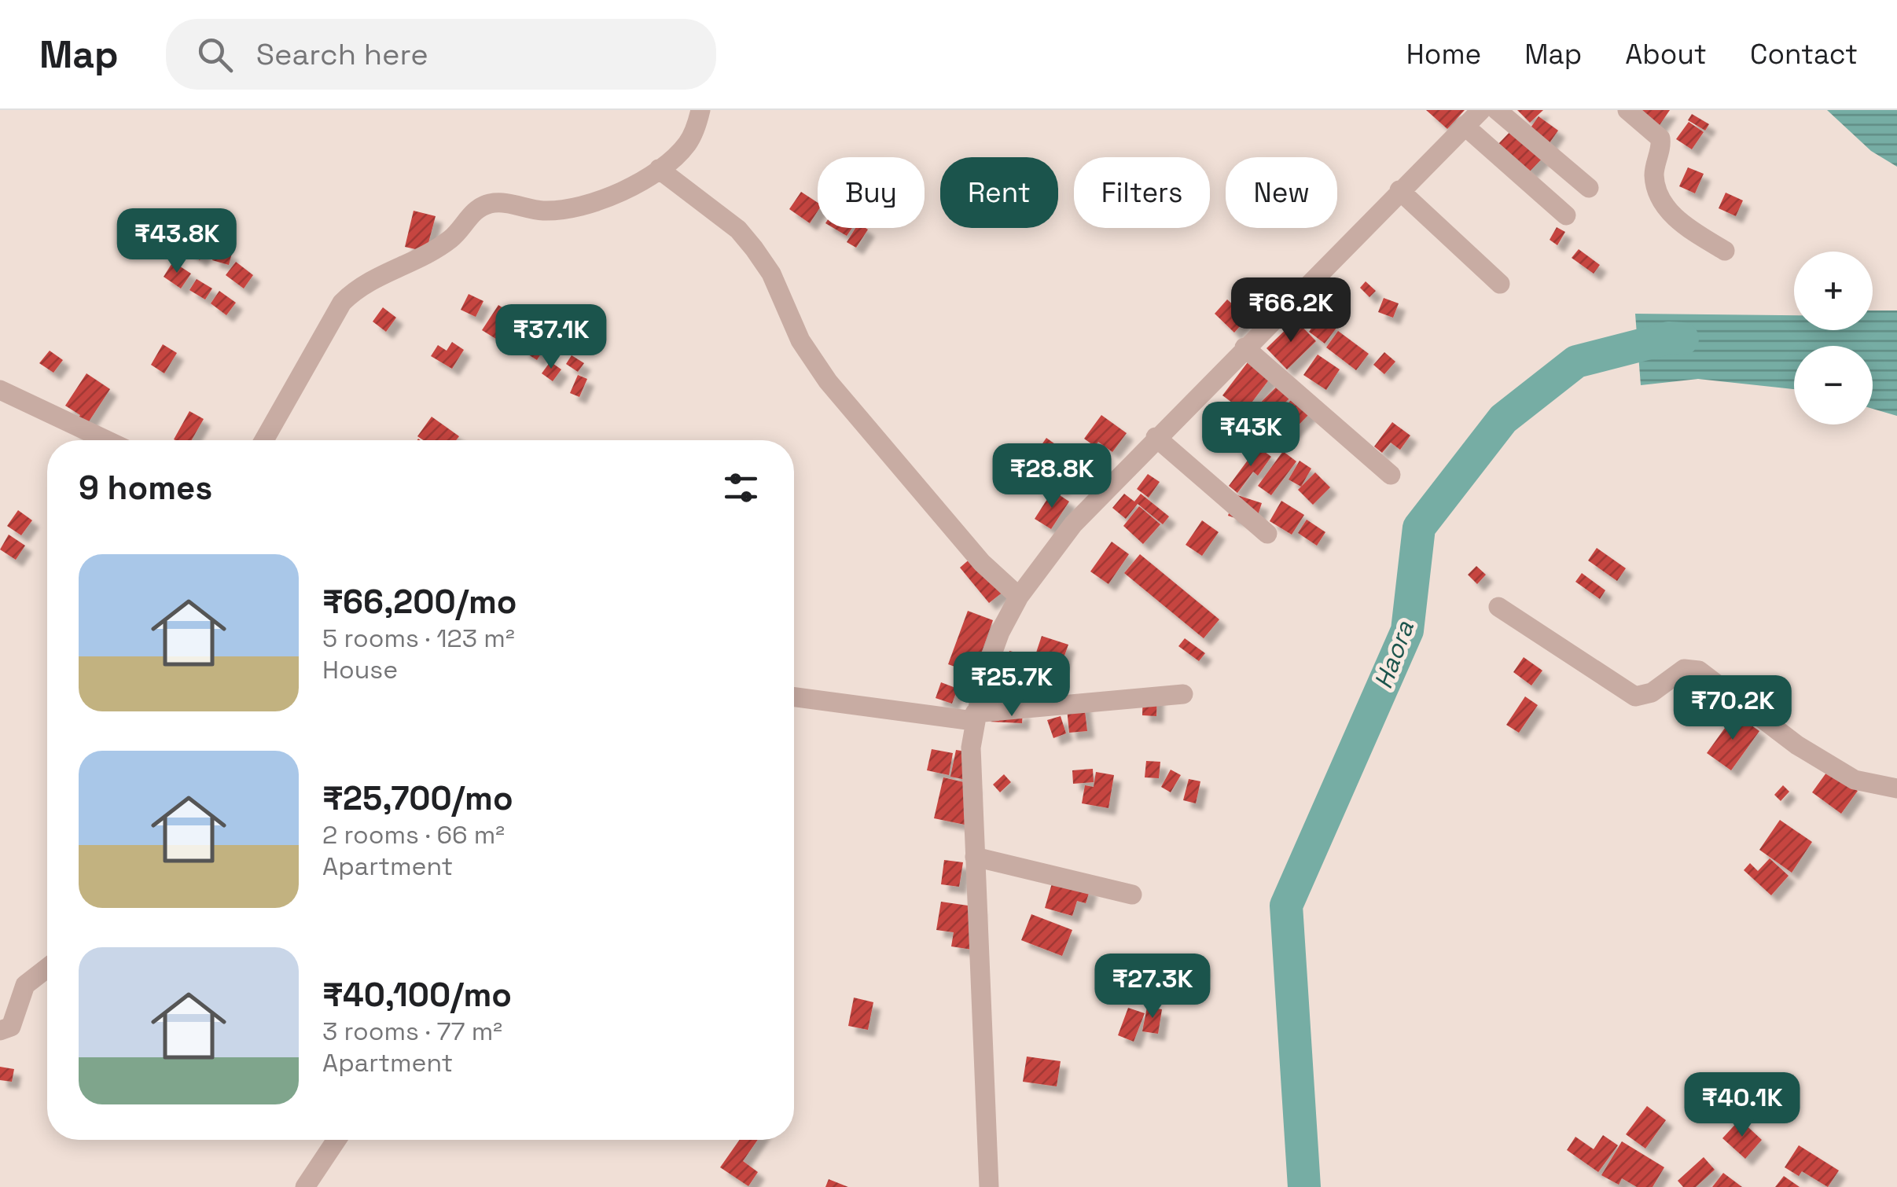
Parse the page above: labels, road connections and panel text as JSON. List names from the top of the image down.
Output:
{
  "water": ["Haora"],
  "page": {
    "header": "Map",
    "search": "Search here",
    "nav": [
      "Home",
      "Map",
      "About",
      "Contact"
    ],
    "chip": [
      "Buy",
      "Rent",
      "Filters",
      "New"
    ],
    "price": [
      "₹43.8K",
      "₹66.2K",
      "₹37.1K",
      "₹43K",
      "₹28.8K",
      "₹25.7K",
      "₹70.2K",
      "₹27.3K",
      "₹40.1K"
    ],
    "map_buttons": ["+", "−"],
    "heading": "9 homes",
    "list": [
      {
        "name": "₹66,200/mo",
        "note": "5 rooms · 123 m² · House"
      },
      {
        "name": "₹25,700/mo",
        "note": "2 rooms · 66 m² · Apartment"
      },
      {
        "name": "₹40,100/mo",
        "note": "3 rooms · 77 m² · Apartment"
      }
    ]
  }
}
